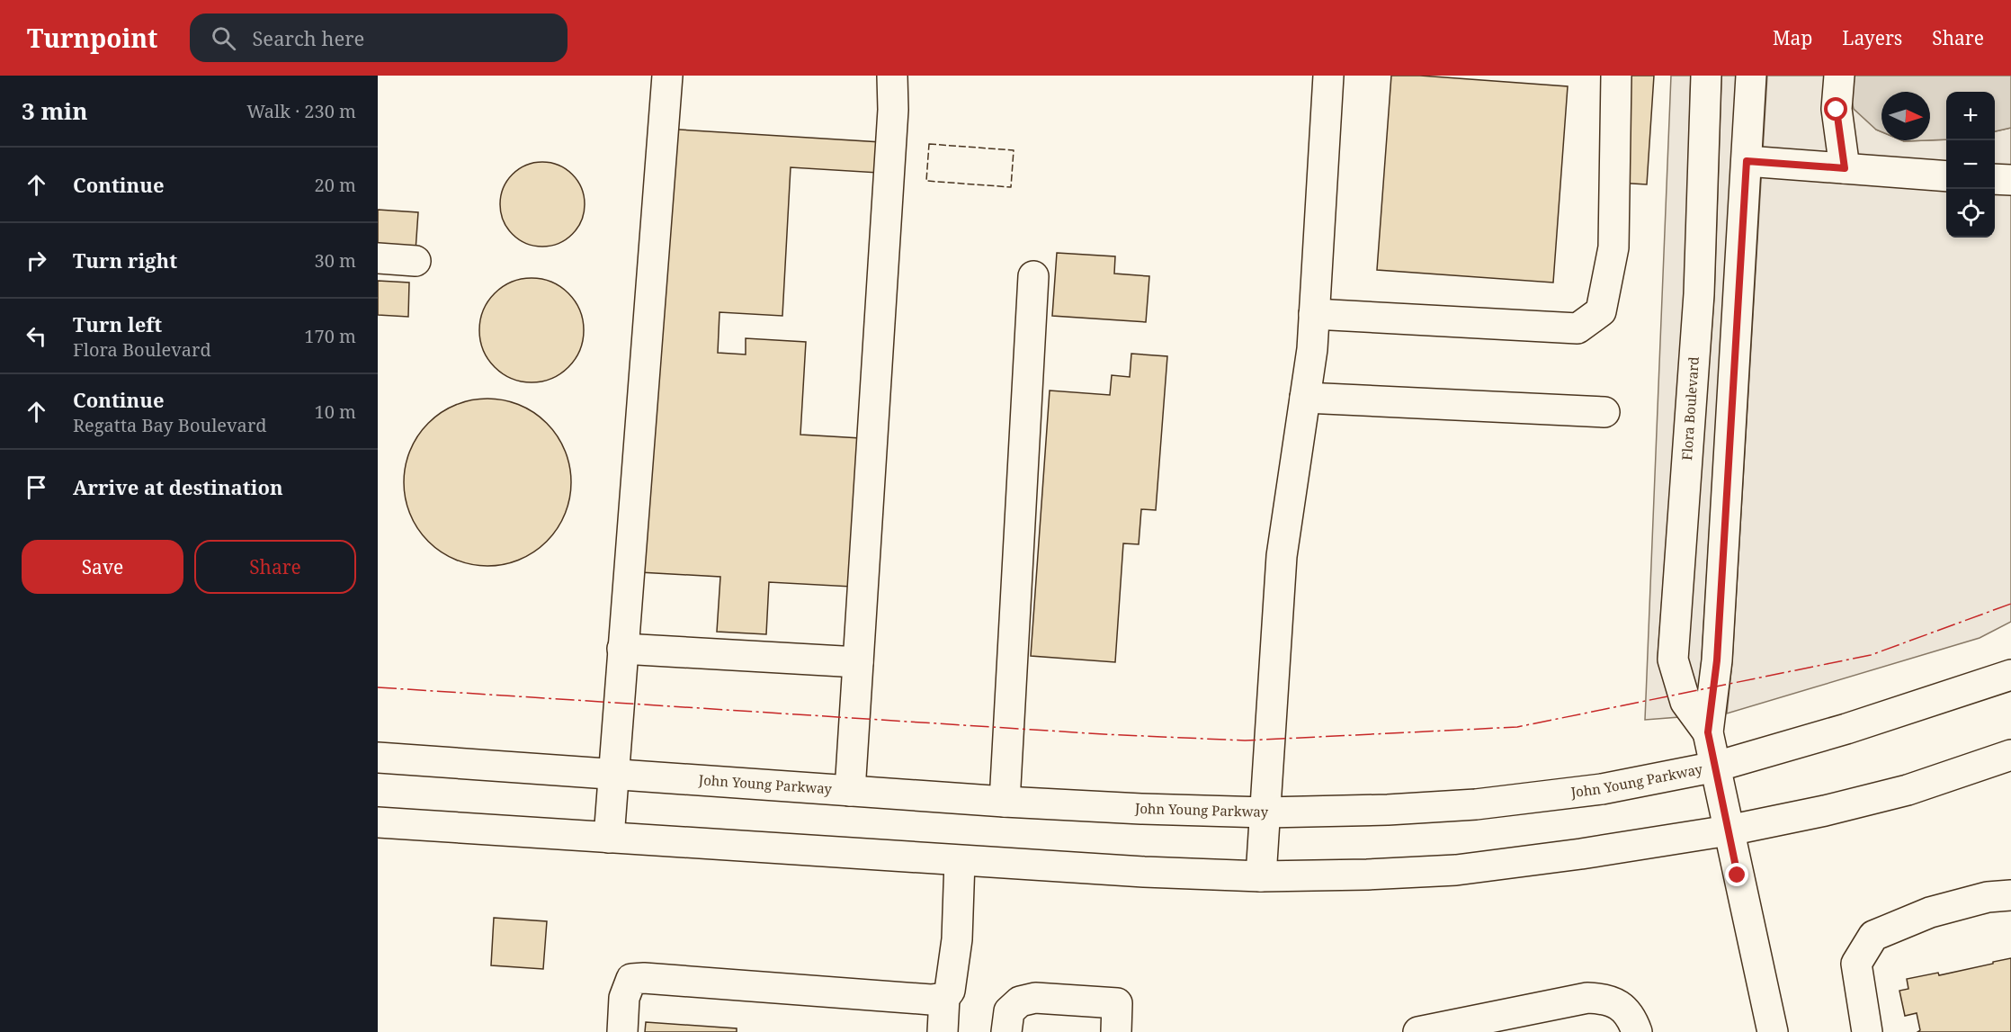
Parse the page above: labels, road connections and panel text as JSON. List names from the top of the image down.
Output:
{
  "streets": {
    "main road": ["Flora Boulevard", "John Young Parkway"]
  },
  "crossings": [
    ["Flora Boulevard", "John Young Parkway"]
  ],
  "north": "right",
  "page": {
    "header": "Turnpoint",
    "search": "Search here",
    "nav": ["Map", "Layers", "Share"],
    "heading": ["3 min", "Walk · 230 m"],
    "map_buttons": ["+", "−"],
    "list": [
      ["Continue", "20 m"],
      ["Turn right", "30 m"],
      ["Turn left", "Flora Boulevard", "170 m"],
      ["Continue", "Regatta Bay Boulevard", "10 m"],
      "Arrive at destination"
    ],
    "buttons": ["Save", "Share"]
  }
}
